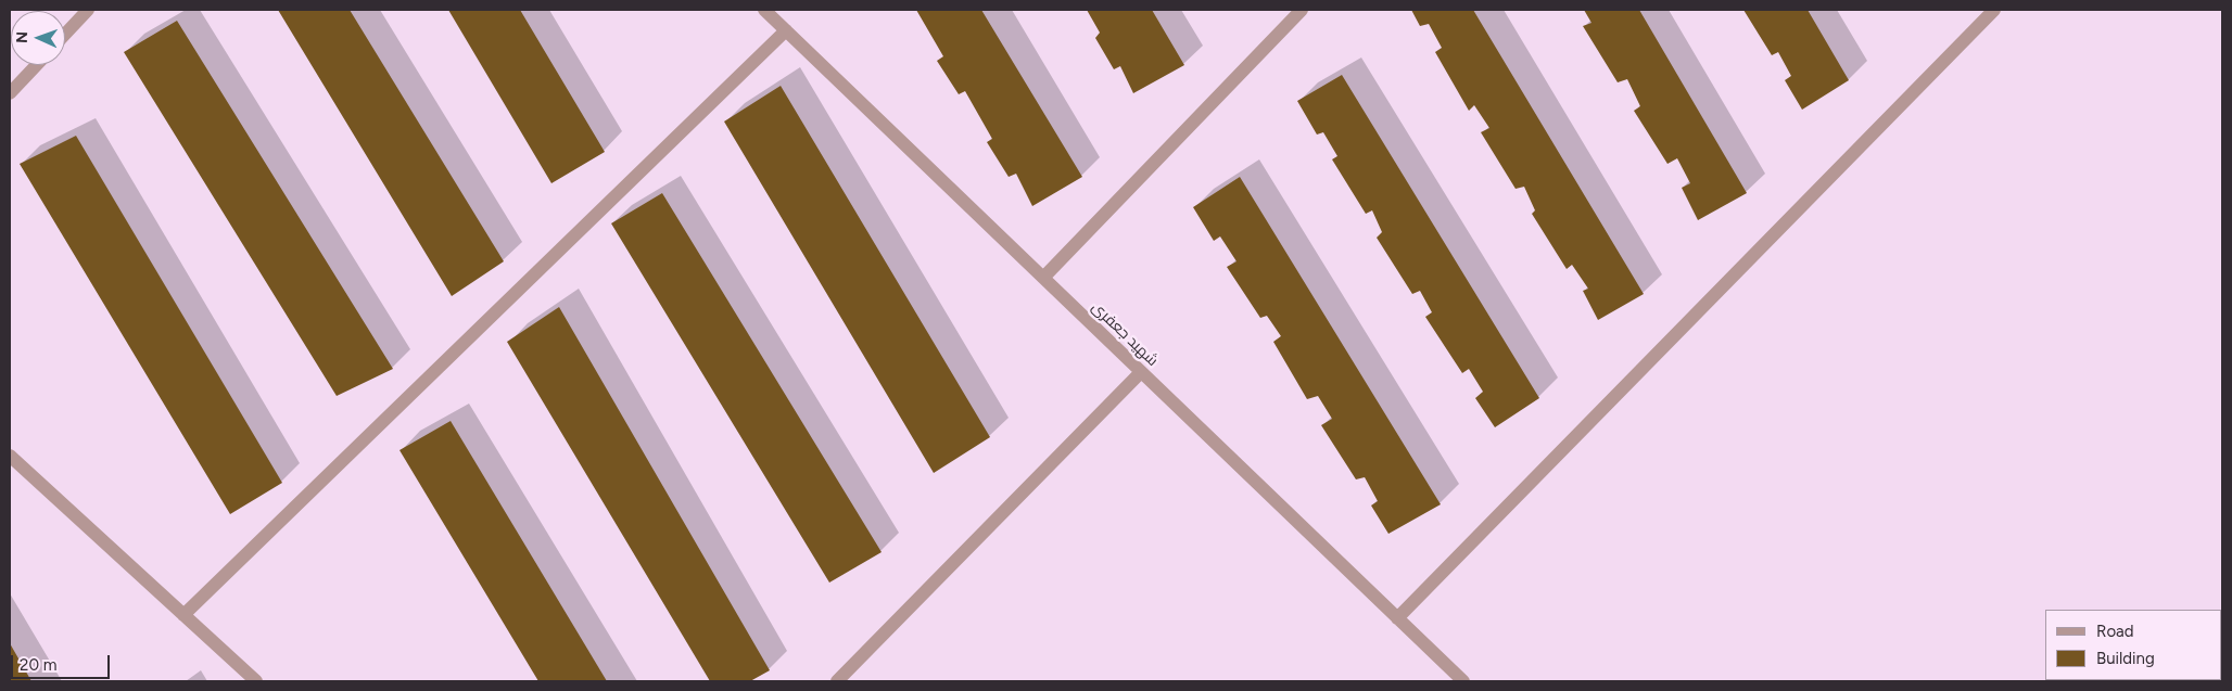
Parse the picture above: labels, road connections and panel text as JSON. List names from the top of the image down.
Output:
{
  "streets": {
    "street": ["شهید جعفری"]
  },
  "legend": ["Road", "Building"],
  "scale_bar": "20 m",
  "north": "left"
}
